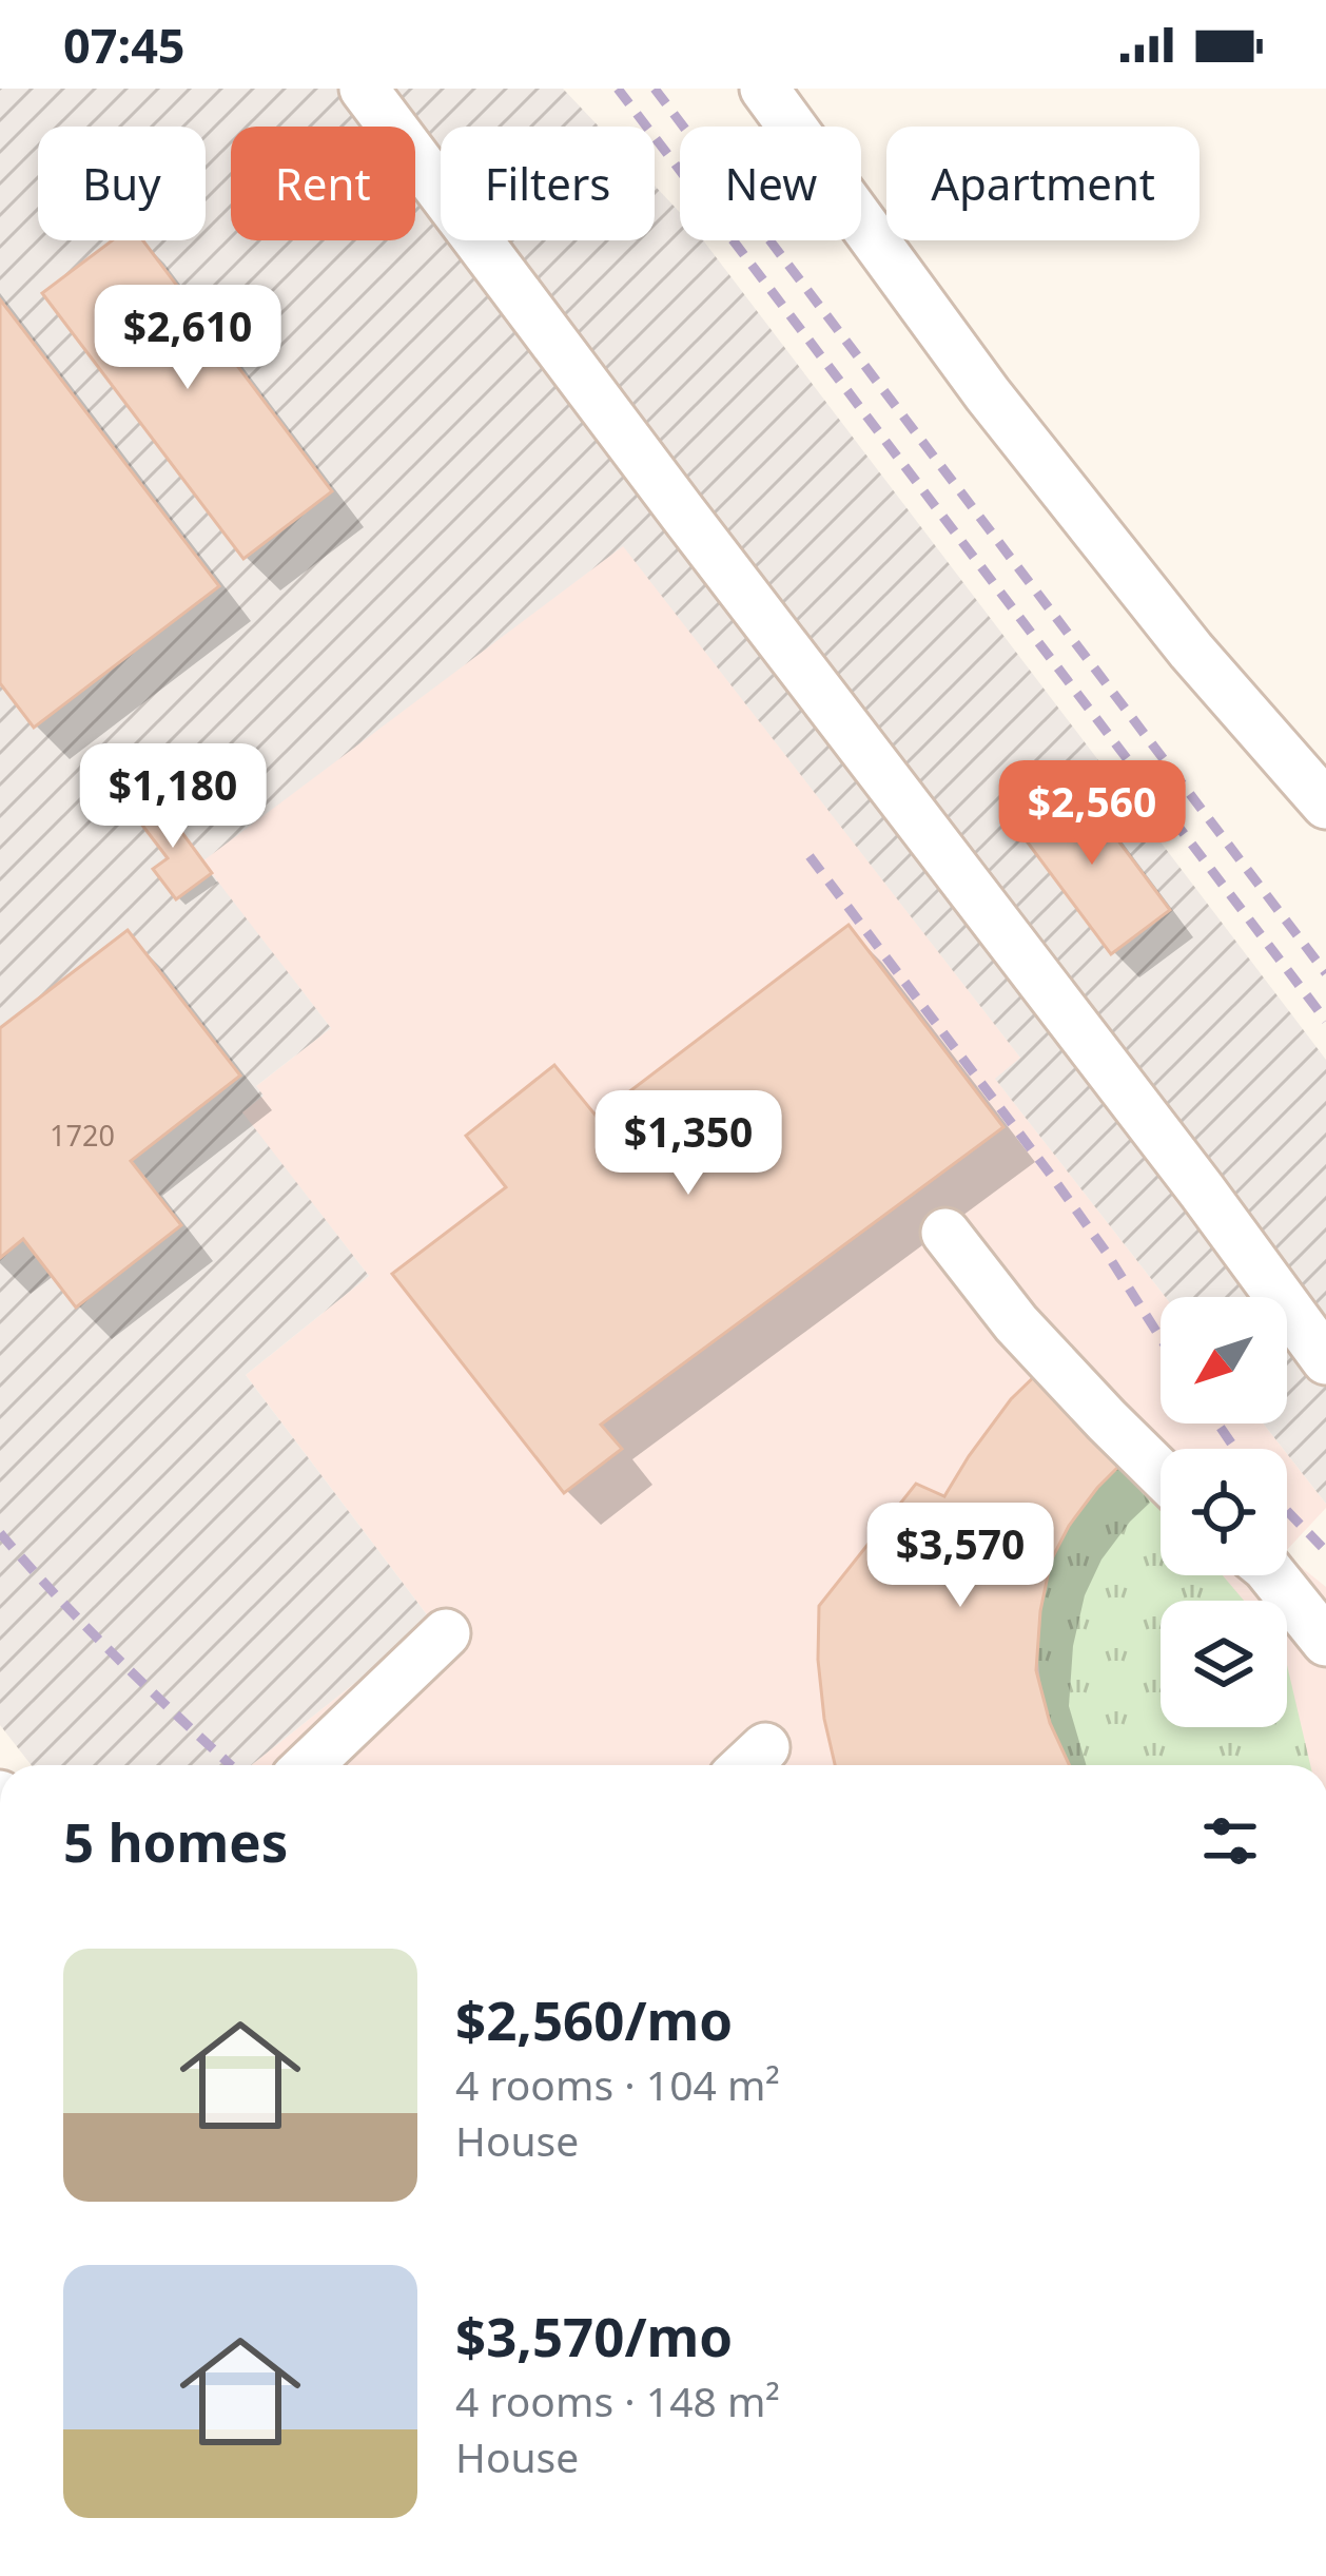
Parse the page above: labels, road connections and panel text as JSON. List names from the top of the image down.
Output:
{
  "house_numbers": ["1720"],
  "north": "bottom left",
  "page": {
    "status": "07:45",
    "chip": [
      "Buy",
      "Rent",
      "Filters",
      "New",
      "Apartment"
    ],
    "price": [
      "$2,610",
      "$1,180",
      "$2,560",
      "$1,350",
      "$3,570"
    ],
    "heading": "5 homes",
    "list": [
      {
        "name": "$2,560/mo",
        "note": "4 rooms · 104 m² · House"
      },
      {
        "name": "$3,570/mo",
        "note": "4 rooms · 148 m² · House"
      }
    ]
  }
}
